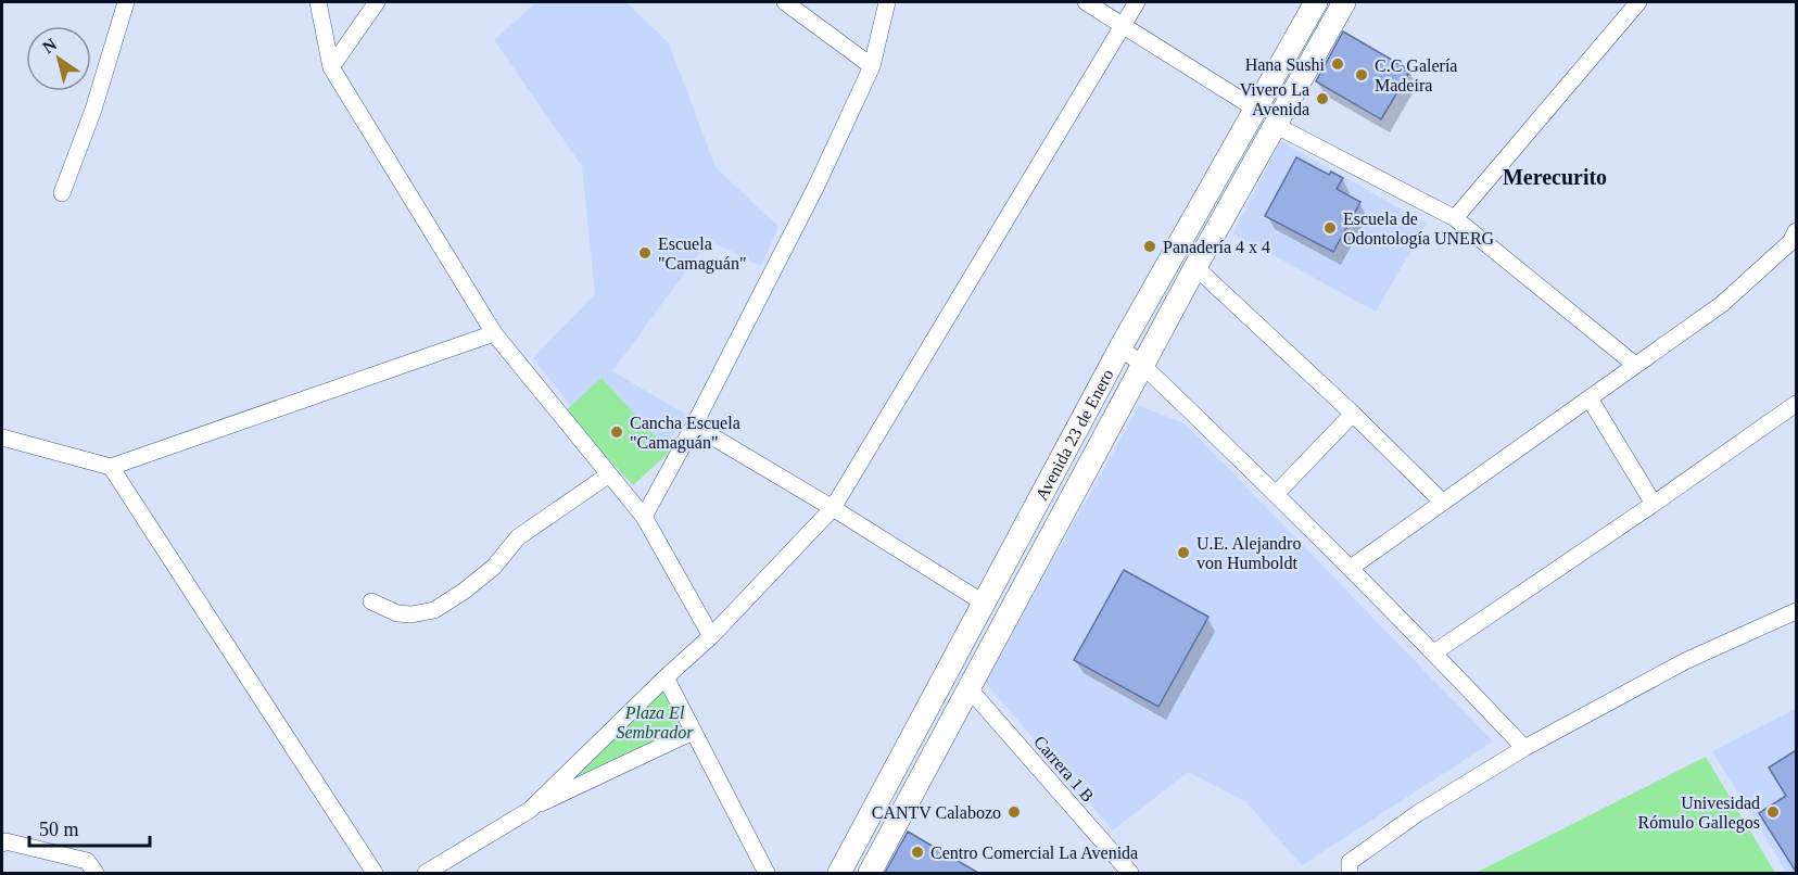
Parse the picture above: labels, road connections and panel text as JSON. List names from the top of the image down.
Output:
{
  "streets": {
    "main road": ["Avenida 23 de Enero"],
    "street": ["Carrera 1 B"]
  },
  "crossings": [
    ["Avenida 23 de Enero", "Carrera 1 B"]
  ],
  "districts": ["Merecurito"],
  "parks": ["Plaza El Sembrador"],
  "places": [
    "Hana Sushi",
    "C.C Galería Madeira",
    "Vivero La Avenida",
    "Escuela de Odontología UNERG",
    "Panadería 4 x 4",
    "Escuela \"Camaguán\"",
    "Cancha Escuela \"Camaguán\"",
    "U.E. Alejandro von Humboldt",
    "CANTV Calabozo",
    "Univesidad Rómulo Gallegos",
    "Centro Comercial La Avenida"
  ],
  "scale_bar": "50 m",
  "north": "top left"
}
